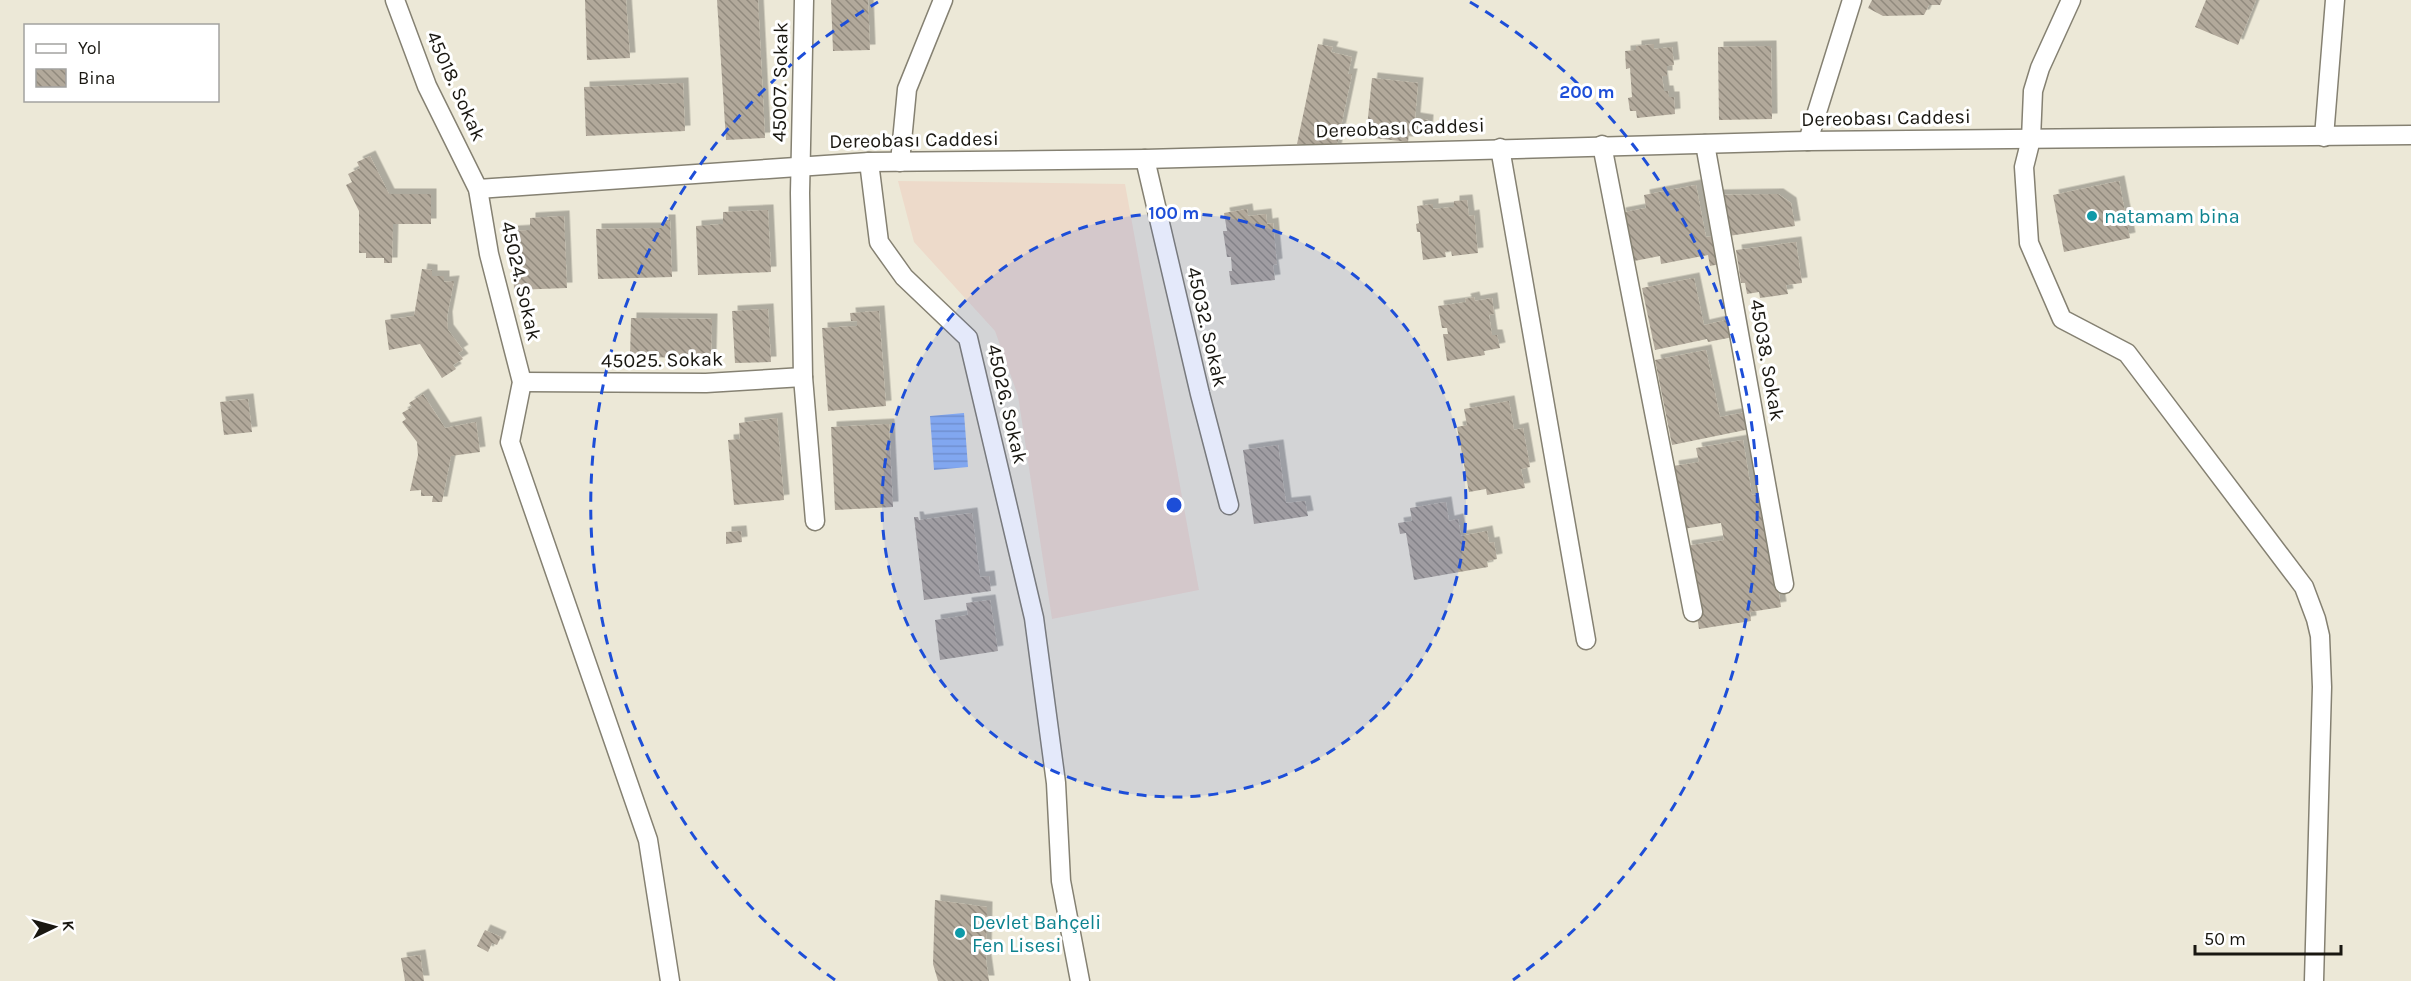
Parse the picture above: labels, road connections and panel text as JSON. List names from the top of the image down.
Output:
{
  "streets": {
    "street": [
      "45007. Sokak",
      "45018. Sokak",
      "Dereobası Caddesi",
      "45024. Sokak",
      "45032. Sokak",
      "45025. Sokak",
      "45038. Sokak",
      "45026. Sokak"
    ]
  },
  "crossings": [
    ["45007. Sokak", "Dereobası Caddesi"],
    ["45018. Sokak", "Dereobası Caddesi"],
    ["45018. Sokak", "45024. Sokak"],
    ["Dereobası Caddesi", "45024. Sokak"],
    ["Dereobası Caddesi", "45032. Sokak"],
    ["Dereobası Caddesi", "45038. Sokak"],
    ["Dereobası Caddesi", "45026. Sokak"],
    ["45024. Sokak", "45025. Sokak"]
  ],
  "places": ["natamam bina", "Devlet Bahçeli Fen Lisesi"],
  "legend": ["Yol", "Bina"],
  "scale_bar": "50 m",
  "north": "right",
  "rings": ["200 m", "100 m"]
}
